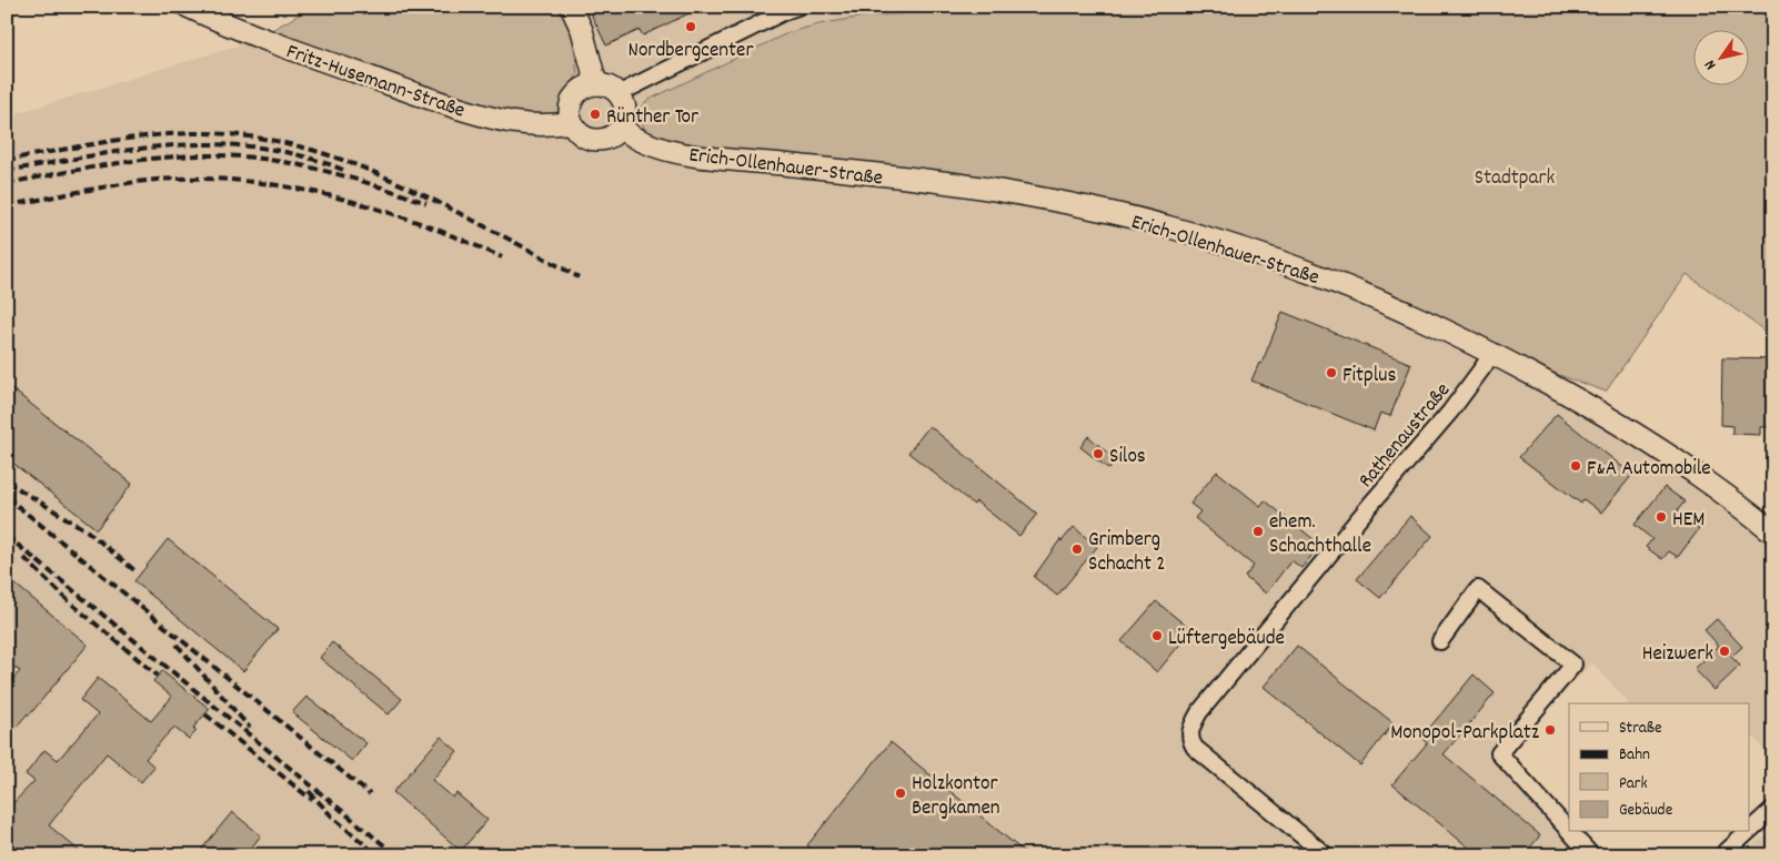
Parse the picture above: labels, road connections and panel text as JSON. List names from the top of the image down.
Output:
{
  "streets": {
    "street": ["Fritz-Husemann-Straße", "Erich-Ollenhauer-Straße", "Rathenaustraße"]
  },
  "crossings": [
    ["Fritz-Husemann-Straße", "Erich-Ollenhauer-Straße"],
    ["Erich-Ollenhauer-Straße", "Rathenaustraße"]
  ],
  "parks": ["Stadtpark"],
  "places": [
    "Nordbergcenter",
    "Rünther Tor",
    "Fitplus",
    "Silos",
    "F&A Automobile",
    "HEM",
    "ehem. Schachthalle",
    "Grimberg Schacht 2",
    "Lüftergebäude",
    "Heizwerk",
    "Monopol-Parkplatz",
    "Holzkontor Bergkamen"
  ],
  "legend": [
    "Straße",
    "Bahn",
    "Park",
    "Gebäude"
  ],
  "north": "bottom left"
}
